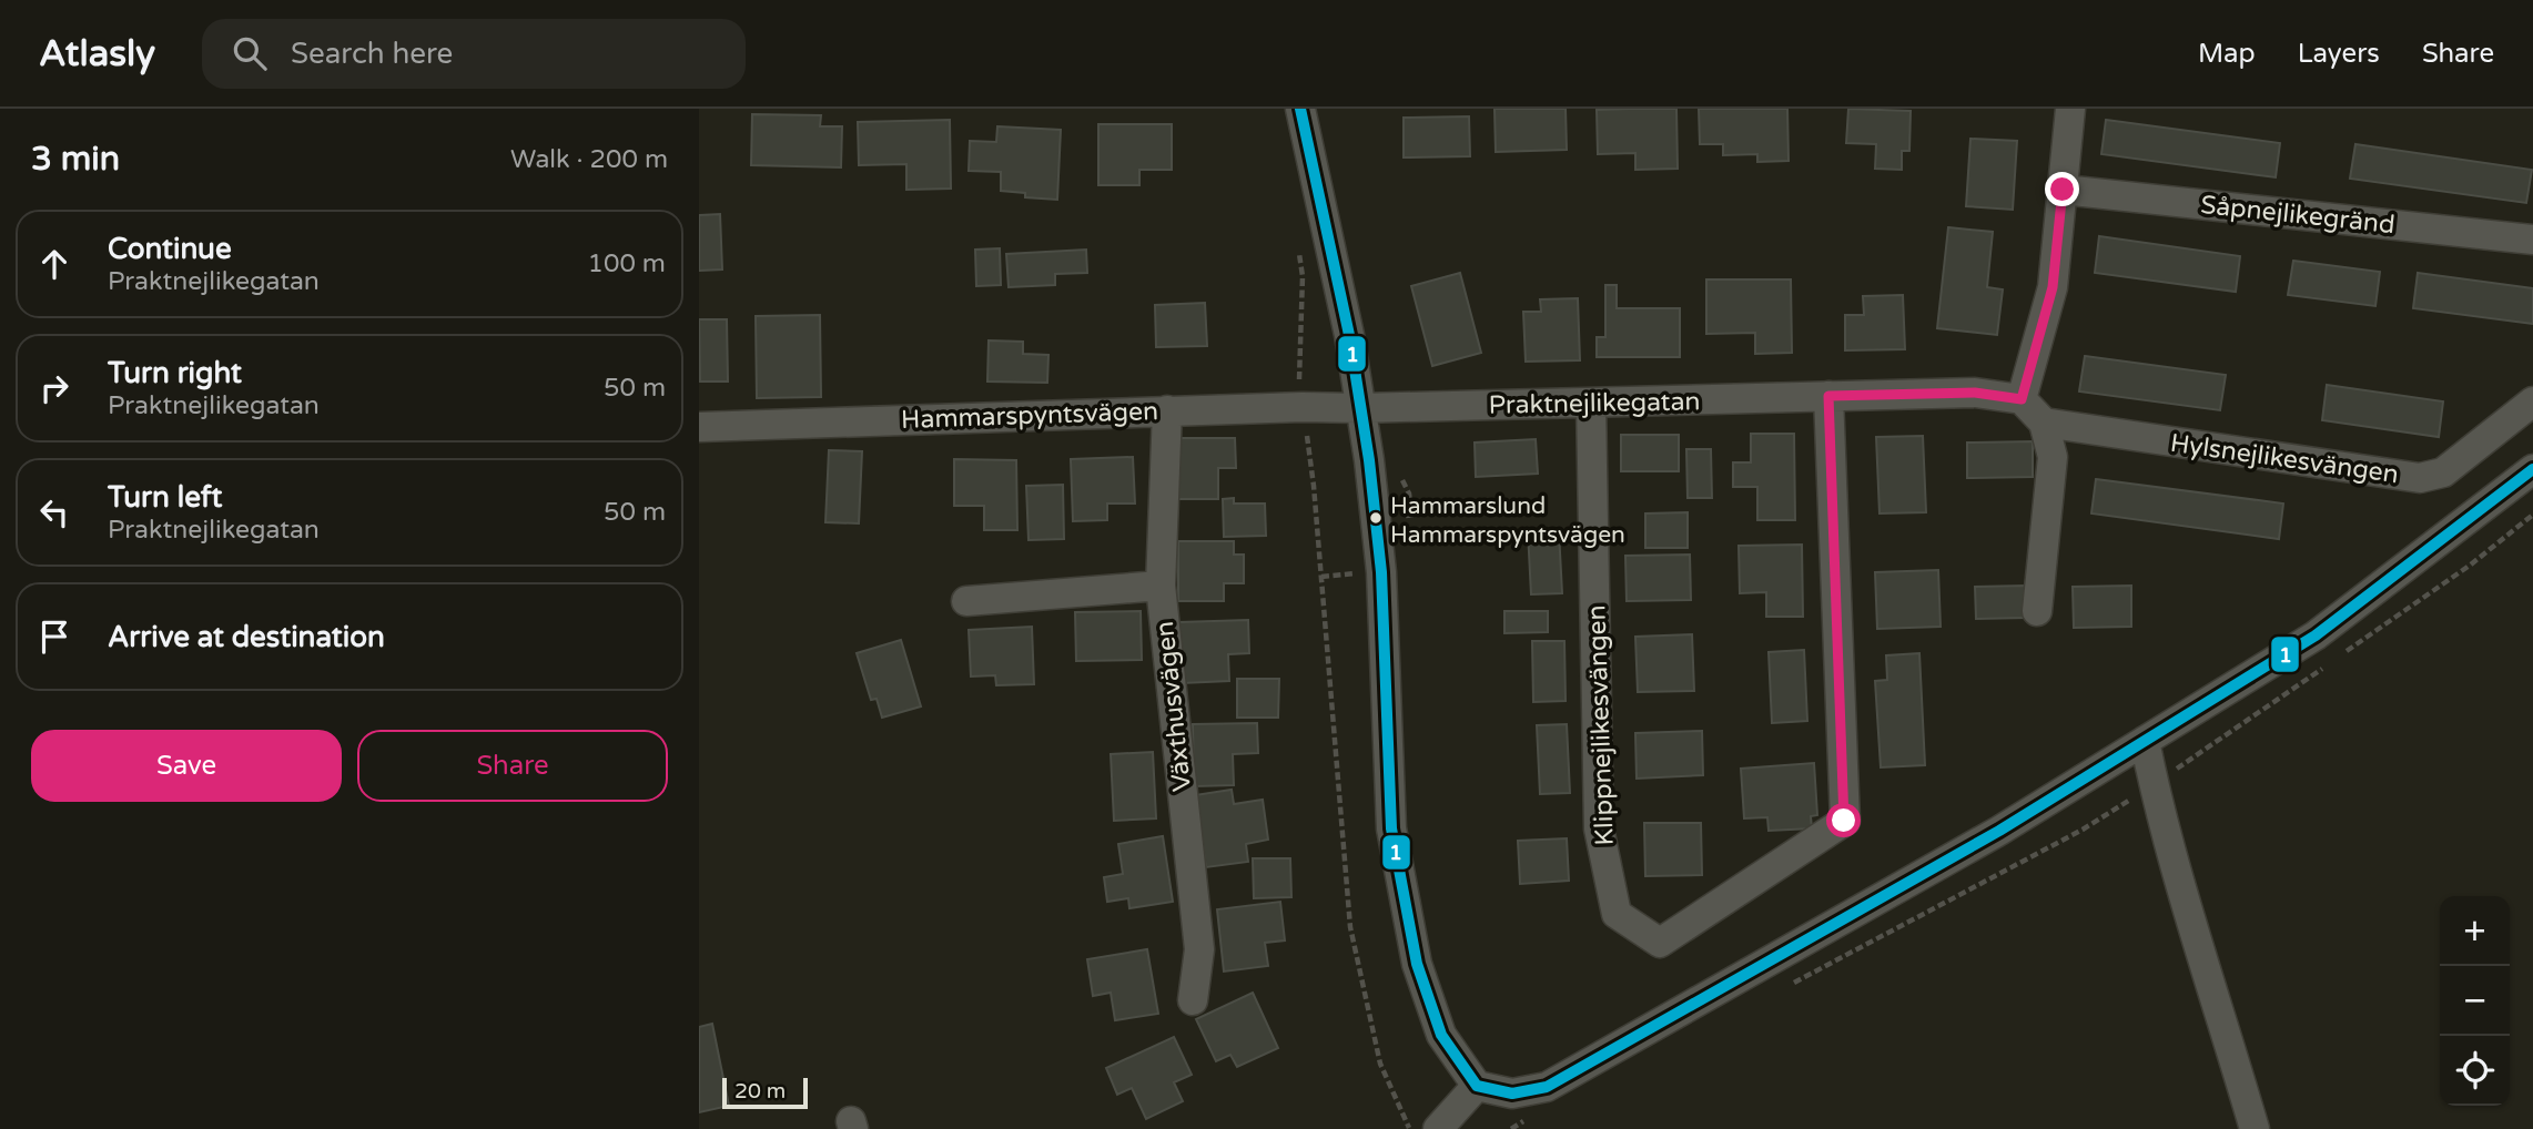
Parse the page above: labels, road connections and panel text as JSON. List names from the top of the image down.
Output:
{
  "streets": {
    "street": [
      "Såpnejlikegränd",
      "Praktnejlikegatan",
      "Hammarspyntsvägen",
      "Hylsnejlikesvängen",
      "Växthusvägen",
      "Klippnejlikesvängen"
    ]
  },
  "crossings": [
    ["Praktnejlikegatan", "Hammarspyntsvägen"],
    ["Praktnejlikegatan", "Klippnejlikesvängen"],
    ["Hammarspyntsvägen", "Växthusvägen"]
  ],
  "places": ["Hammarslund Hammarspyntsvägen"],
  "lines": ["transit line 1"],
  "scale_bar": "20 m",
  "page": {
    "header": "Atlasly",
    "search": "Search here",
    "nav": ["Map", "Layers", "Share"],
    "heading": ["3 min", "Walk · 200 m"],
    "list": [
      ["Continue", "Praktnejlikegatan", "100 m"],
      ["Turn right", "Praktnejlikegatan", "50 m"],
      ["Turn left", "Praktnejlikegatan", "50 m"],
      "Arrive at destination"
    ],
    "buttons": ["Save", "Share"],
    "map_buttons": ["+", "−"],
    "scale": "20 m"
  }
}
